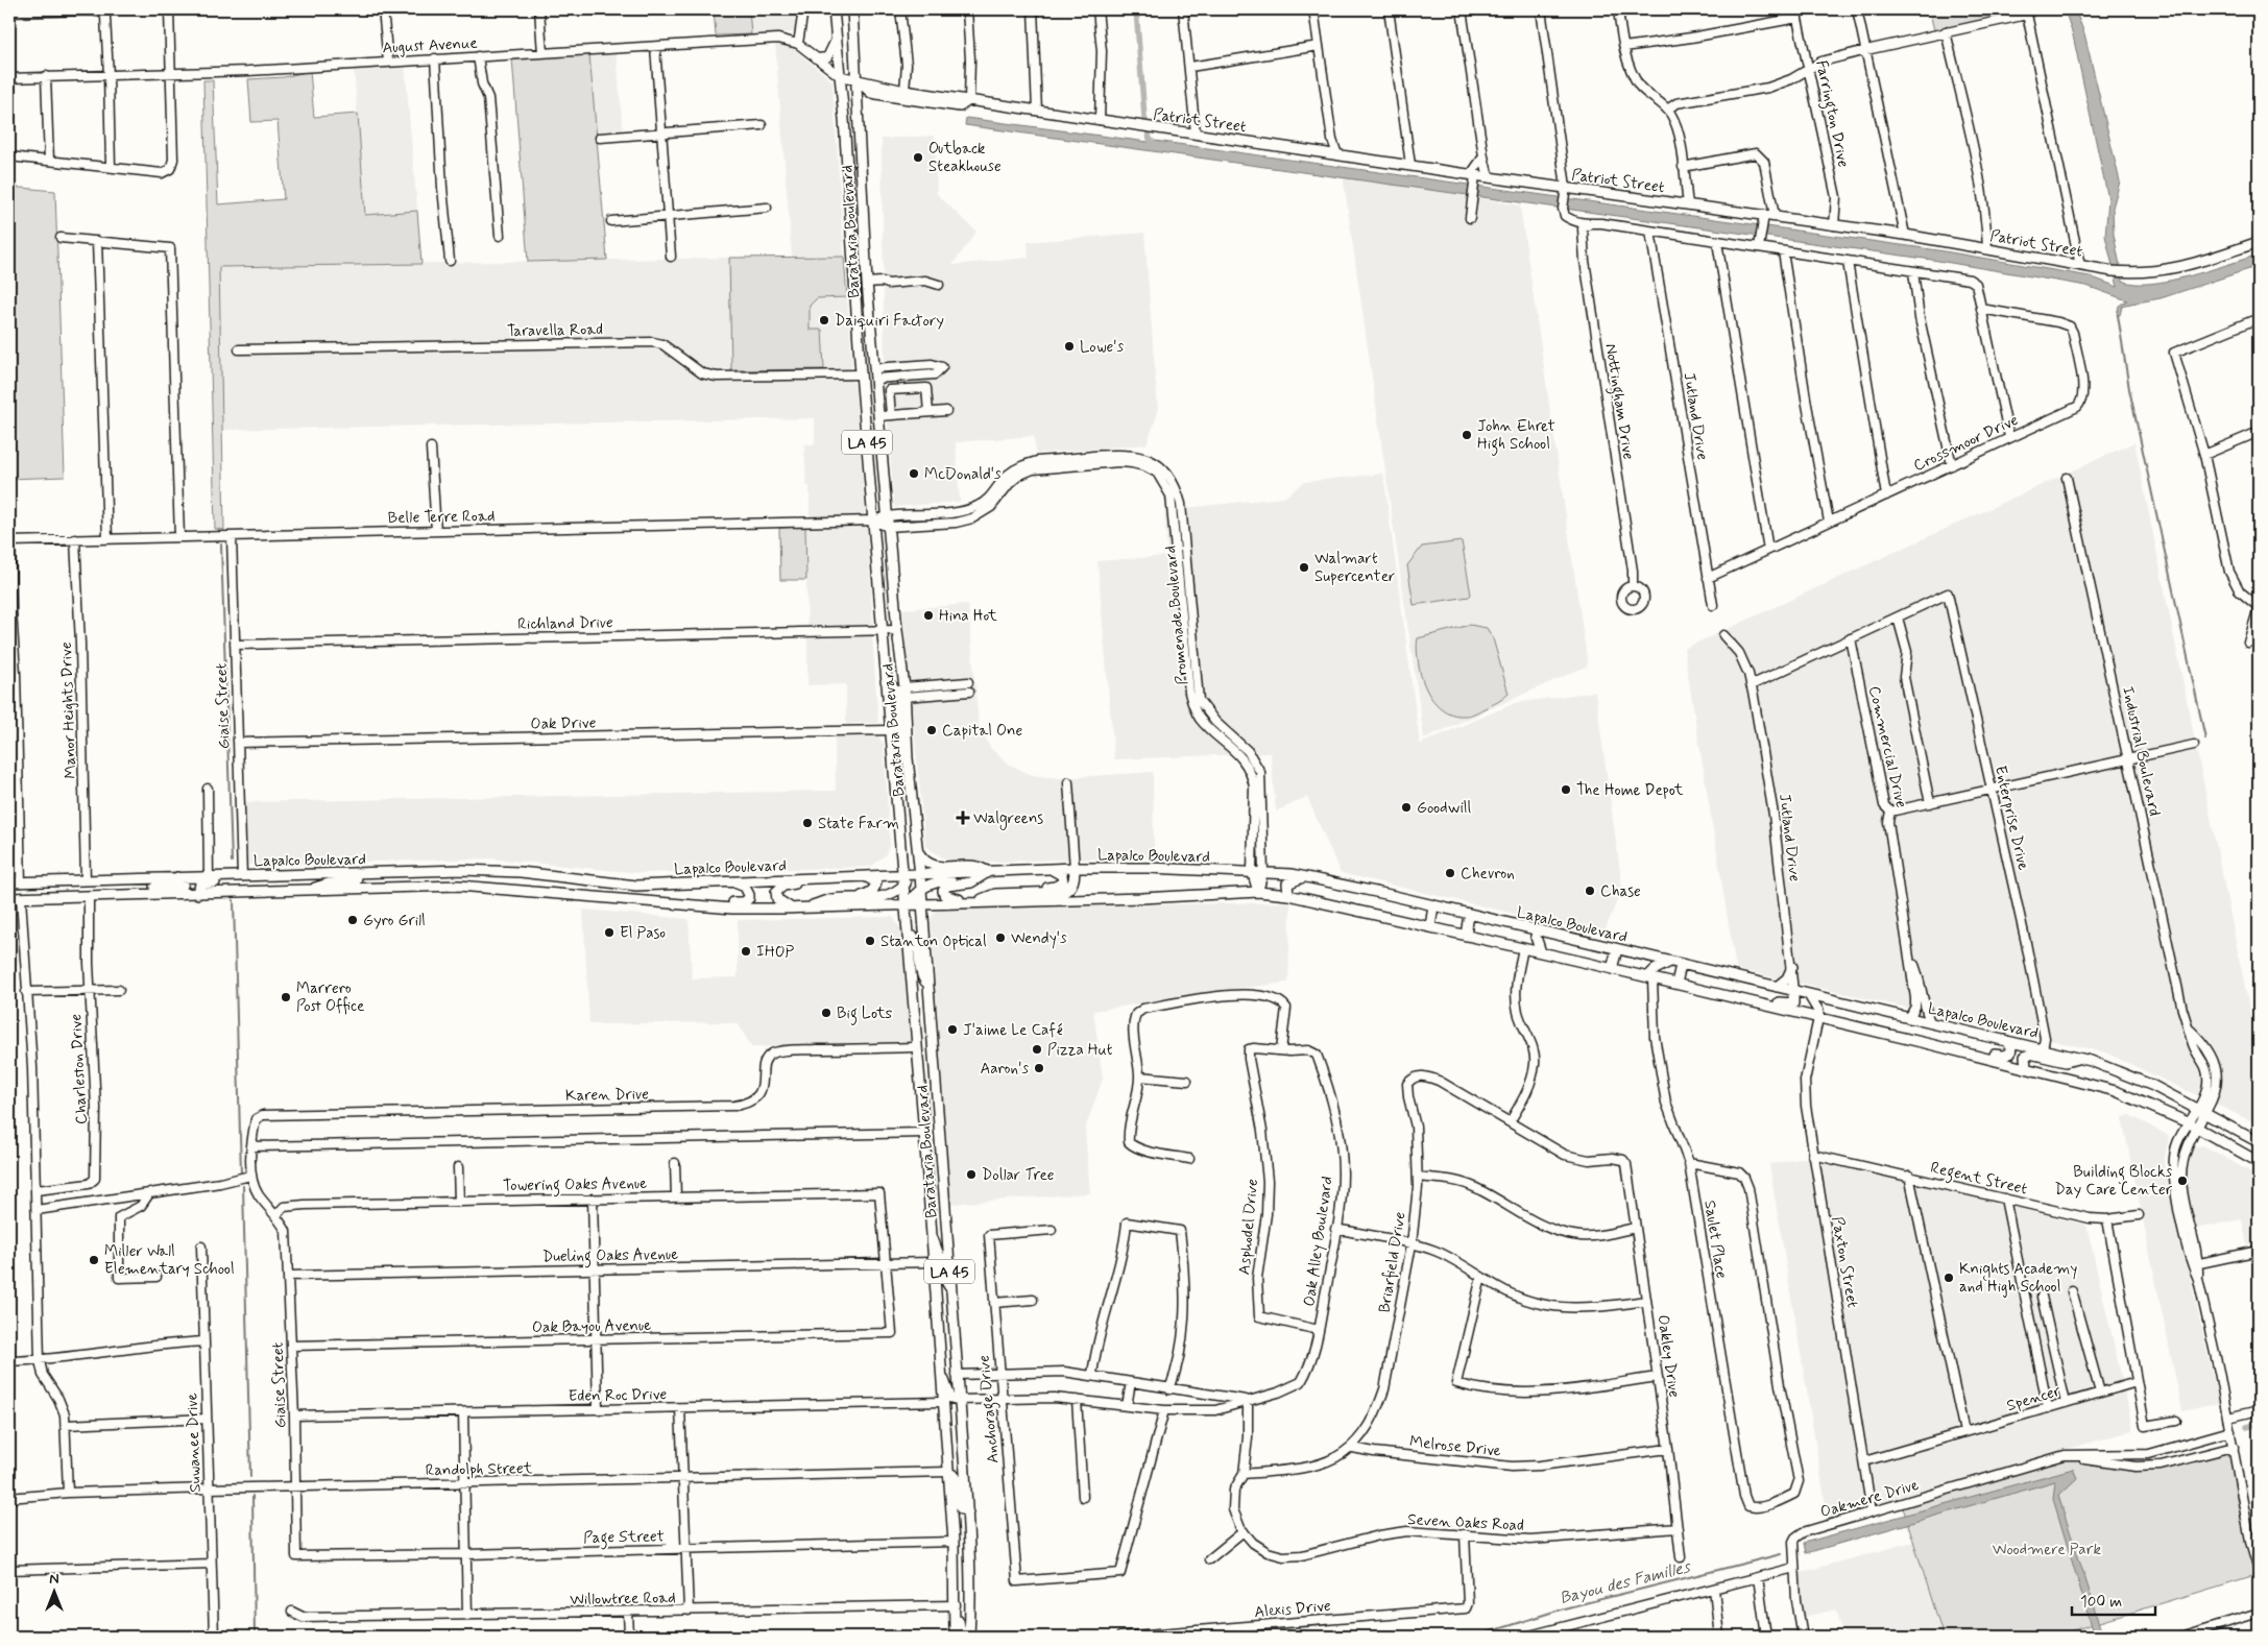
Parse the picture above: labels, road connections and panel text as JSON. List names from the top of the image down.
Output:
{
  "streets": {
    "main road": [
      "Patriot Street",
      "Barataria Boulevard",
      "LA 45",
      "Lapalco Boulevard"
    ],
    "street": [
      "August Avenue",
      "Farrington Drive",
      "Taravella Road",
      "Nottingham Drive",
      "Jutland Drive",
      "Crossmoor Drive",
      "Belle Terre Road",
      "Promenade Boulevard",
      "Richland Drive",
      "Giaise Street",
      "Manor Heights Drive",
      "Oak Drive",
      "Commercial Drive",
      "Industrial Boulevard",
      "Enterprise Drive",
      "Charleston Drive",
      "Karen Drive",
      "Regent Street",
      "Towering Oaks Avenue",
      "Asphodel Drive",
      "Saulet Place",
      "Oak Alley Boulevard",
      "Dueling Oaks Avenue",
      "Briarfield Drive",
      "Paxton Street",
      "Oak Bayou Avenue",
      "Oakley Drive",
      "Eden Roc Drive",
      "Spencer",
      "Anchorage Drive",
      "Suwanee Drive",
      "Melrose Drive",
      "Randolph Street",
      "Oakmere Drive",
      "Seven Oaks Road",
      "Page Street",
      "Willowtree Road",
      "Alexis Drive"
    ]
  },
  "crossings": [
    ["August Avenue", "Patriot Street"],
    ["August Avenue", "Barataria Boulevard"],
    ["Farrington Drive", "Patriot Street"],
    ["Patriot Street", "Barataria Boulevard"],
    ["Barataria Boulevard", "Taravella Road"],
    ["Barataria Boulevard", "Belle Terre Road"],
    ["Barataria Boulevard", "Promenade Boulevard"],
    ["Barataria Boulevard", "Richland Drive"],
    ["Barataria Boulevard", "Oak Drive"],
    ["Barataria Boulevard", "Lapalco Boulevard"],
    ["Barataria Boulevard", "Karen Drive"],
    ["Barataria Boulevard", "Oak Alley Boulevard"],
    ["Barataria Boulevard", "Dueling Oaks Avenue"],
    ["Barataria Boulevard", "Eden Roc Drive"],
    ["Barataria Boulevard", "Randolph Street"],
    ["Barataria Boulevard", "Page Street"],
    ["Barataria Boulevard", "Willowtree Road"],
    ["Jutland Drive", "Crossmoor Drive"],
    ["Jutland Drive", "Lapalco Boulevard"],
    ["Belle Terre Road", "Promenade Boulevard"],
    ["Belle Terre Road", "Giaise Street"],
    ["Belle Terre Road", "Manor Heights Drive"],
    ["Promenade Boulevard", "Lapalco Boulevard"],
    ["Richland Drive", "Giaise Street"],
    ["Giaise Street", "Oak Drive"],
    ["Giaise Street", "Lapalco Boulevard"],
    ["Giaise Street", "Towering Oaks Avenue"],
    ["Giaise Street", "Dueling Oaks Avenue"],
    ["Giaise Street", "Oak Bayou Avenue"],
    ["Giaise Street", "Eden Roc Drive"],
    ["Giaise Street", "Randolph Street"],
    ["Giaise Street", "Page Street"],
    ["Manor Heights Drive", "Lapalco Boulevard"],
    ["Commercial Drive", "Lapalco Boulevard"],
    ["Industrial Boulevard", "Lapalco Boulevard"],
    ["Enterprise Drive", "Lapalco Boulevard"],
    ["Lapalco Boulevard", "Charleston Drive"],
    ["Lapalco Boulevard", "Saulet Place"],
    ["Lapalco Boulevard", "Paxton Street"],
    ["Regent Street", "Paxton Street"],
    ["Towering Oaks Avenue", "Dueling Oaks Avenue"],
    ["Towering Oaks Avenue", "Oak Bayou Avenue"],
    ["Asphodel Drive", "Oak Alley Boulevard"],
    ["Oak Alley Boulevard", "Anchorage Drive"],
    ["Oak Alley Boulevard", "Seven Oaks Road"],
    ["Dueling Oaks Avenue", "Oak Bayou Avenue"],
    ["Briarfield Drive", "Oakley Drive"],
    ["Briarfield Drive", "Melrose Drive"],
    ["Paxton Street", "Spencer"],
    ["Paxton Street", "Oakmere Drive"],
    ["Oakley Drive", "Melrose Drive"],
    ["Oakley Drive", "Seven Oaks Road"],
    ["Suwanee Drive", "Randolph Street"],
    ["Seven Oaks Road", "Alexis Drive"]
  ],
  "water": ["Bayou des Familles"],
  "parks": ["Woodmere Park"],
  "places": {
    "other": [
      "Outback Steakhouse",
      "Daiquiri Factory",
      "Lowe's",
      "John Ehret High School",
      "McDonald's",
      "Walmart Supercenter",
      "Hina Hot",
      "Capital One",
      "The Home Depot",
      "Goodwill",
      "State Farm",
      "Chevron",
      "Chase",
      "Gyro Grill",
      "El Paso",
      "Wendy's",
      "Stanton Optical",
      "IHOP",
      "Marrero Post Office",
      "Big Lots",
      "J'aime Le Café",
      "Pizza Hut",
      "Aaron's",
      "Dollar Tree",
      "Building Blocks Day Care Center",
      "Miller Wall Elementary School",
      "Knights Academy and High School"
    ],
    "health": ["Walgreens"]
  },
  "scale_bar": "100 m",
  "north": "top"
}
